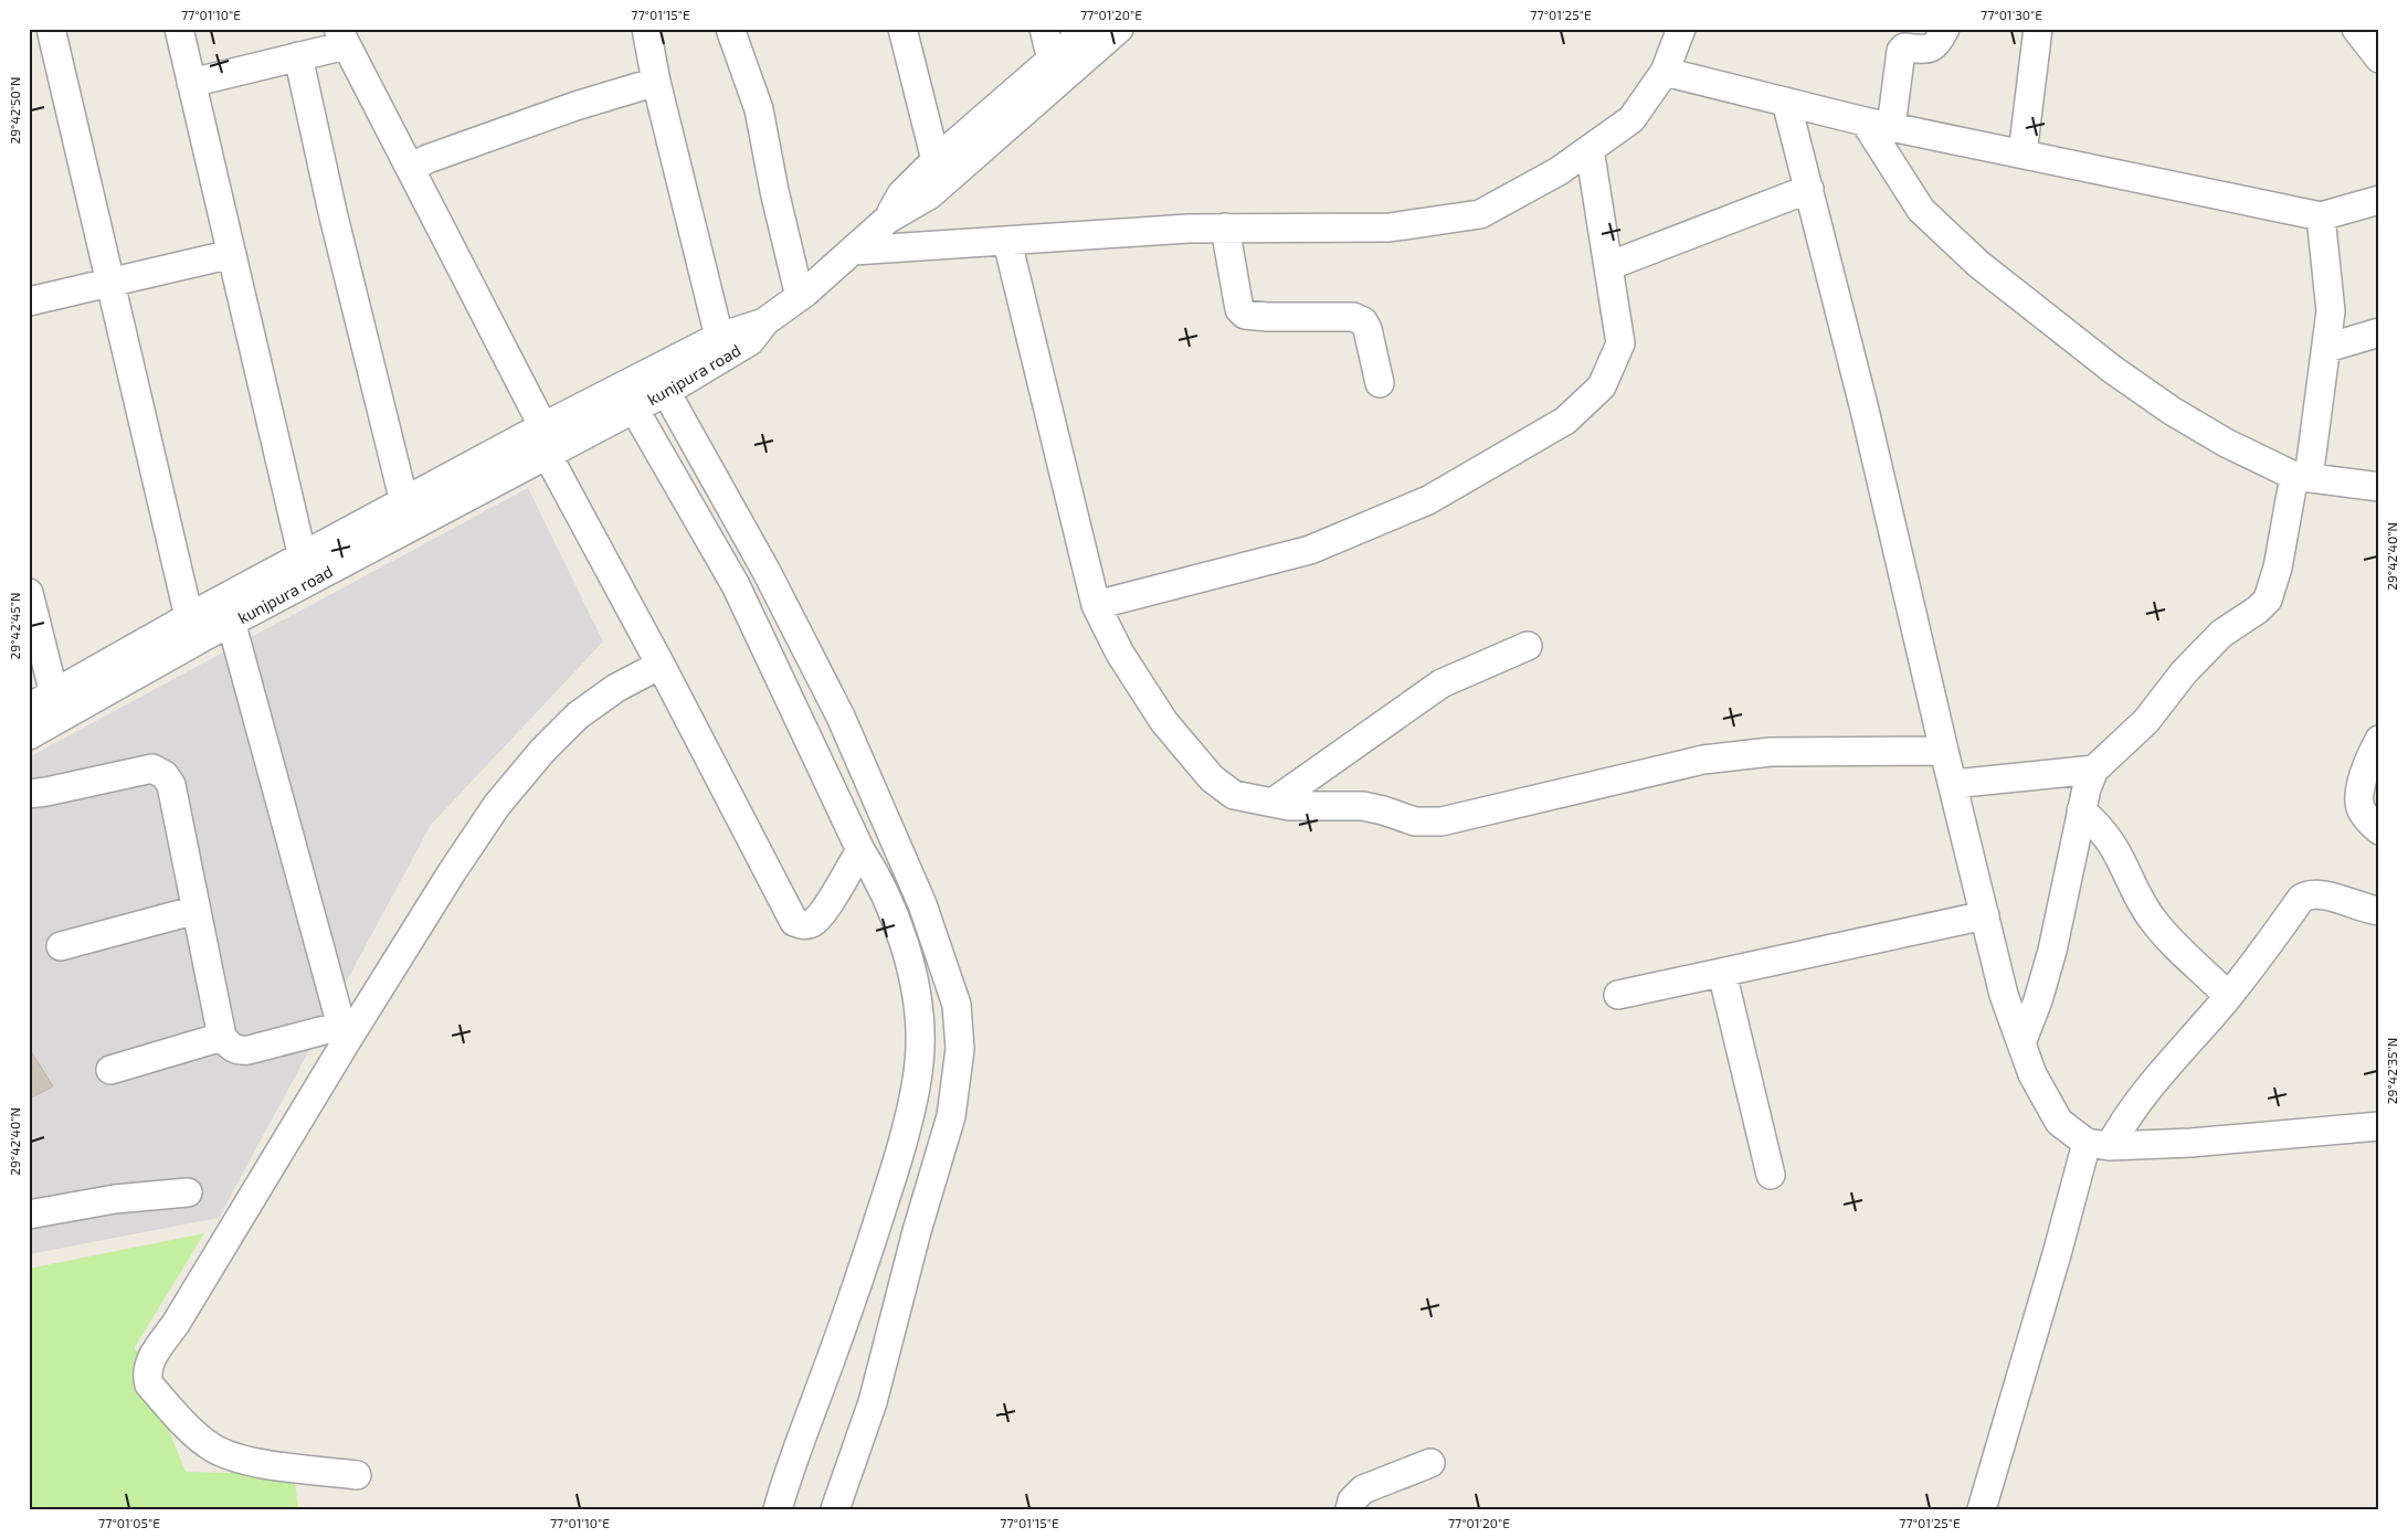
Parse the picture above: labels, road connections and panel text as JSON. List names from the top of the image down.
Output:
{
  "streets": {
    "street": ["kunjpura road"]
  },
  "coordinates": [
    "77°01'10\"E",
    "77°01'15\"E",
    "77°01'20\"E",
    "77°01'25\"E",
    "77°01'30\"E",
    "29°42'50\"N",
    "29°42'40\"N",
    "29°42'45\"N",
    "29°42'35\"N",
    "77°01'05\"E"
  ]
}
